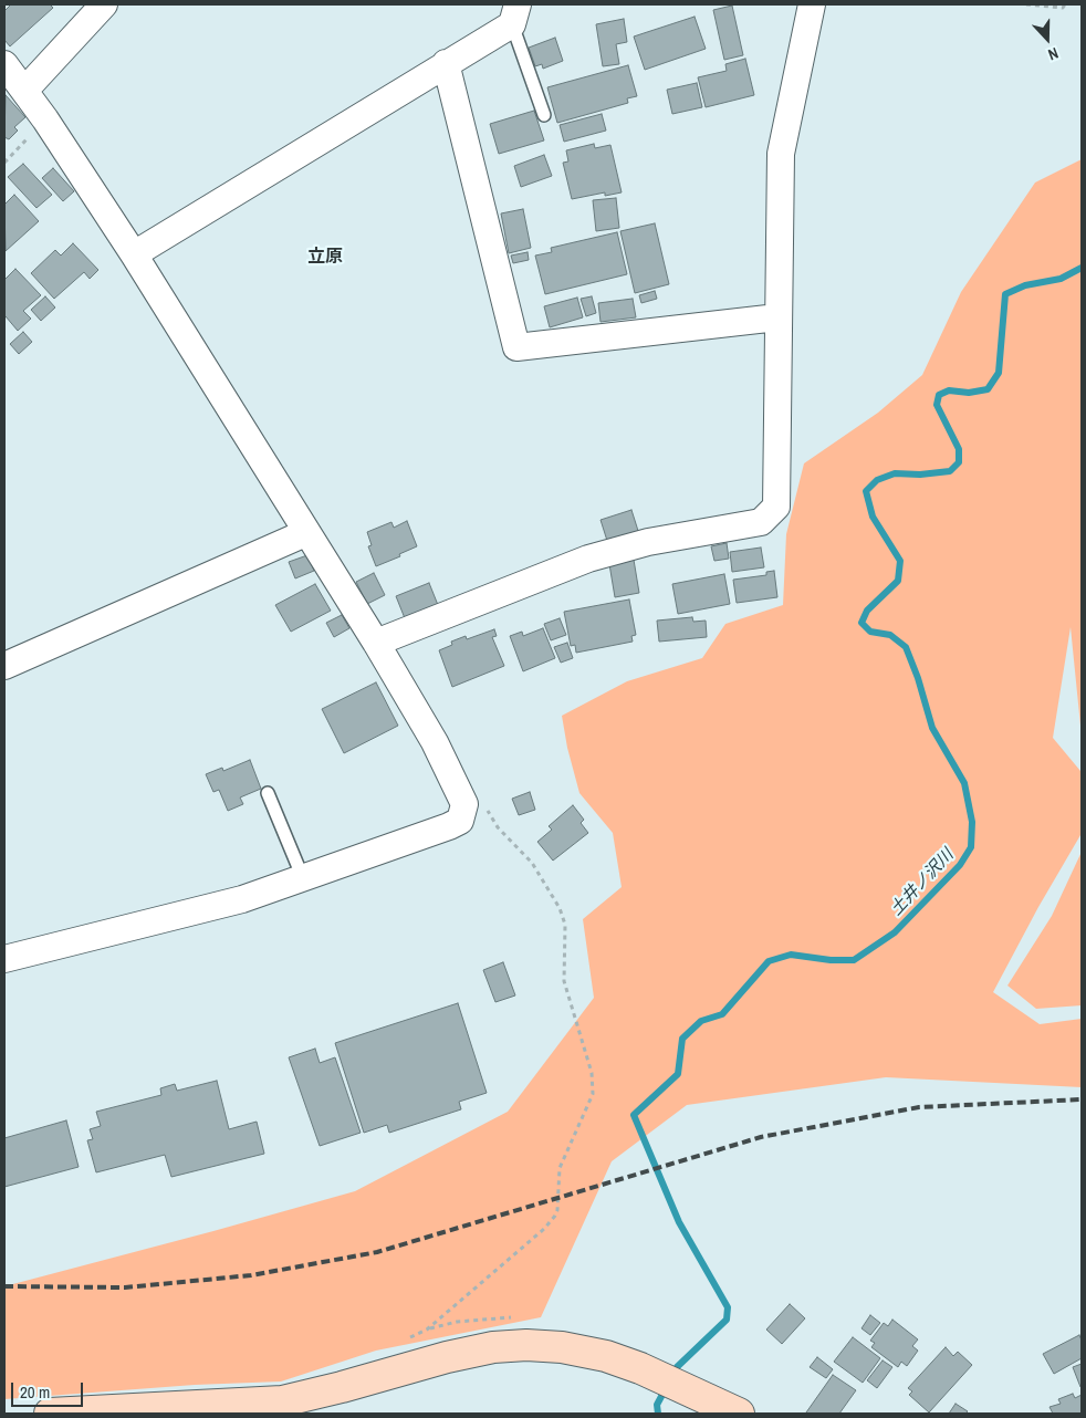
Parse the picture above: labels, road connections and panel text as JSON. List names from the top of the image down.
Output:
{
  "districts": ["立原"],
  "water": ["土井ノ沢川"],
  "scale_bar": "20 m",
  "north": "bottom"
}
